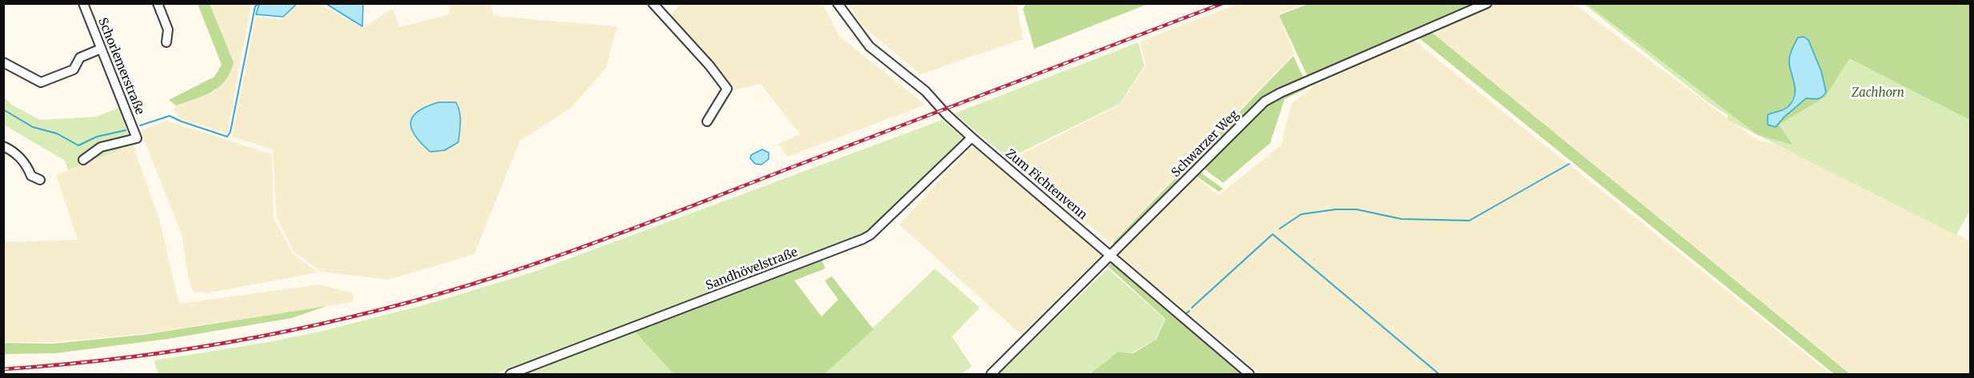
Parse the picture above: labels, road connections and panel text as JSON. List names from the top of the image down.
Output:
{
  "streets": {
    "street": [
      "Schorlemerstraße",
      "Schwarzer Weg",
      "Zum Fichtenvenn",
      "Sandhövelstraße"
    ]
  },
  "crossings": [
    ["Schwarzer Weg", "Zum Fichtenvenn"],
    ["Zum Fichtenvenn", "Sandhövelstraße"]
  ],
  "parks": ["Zachhorn"]
}
